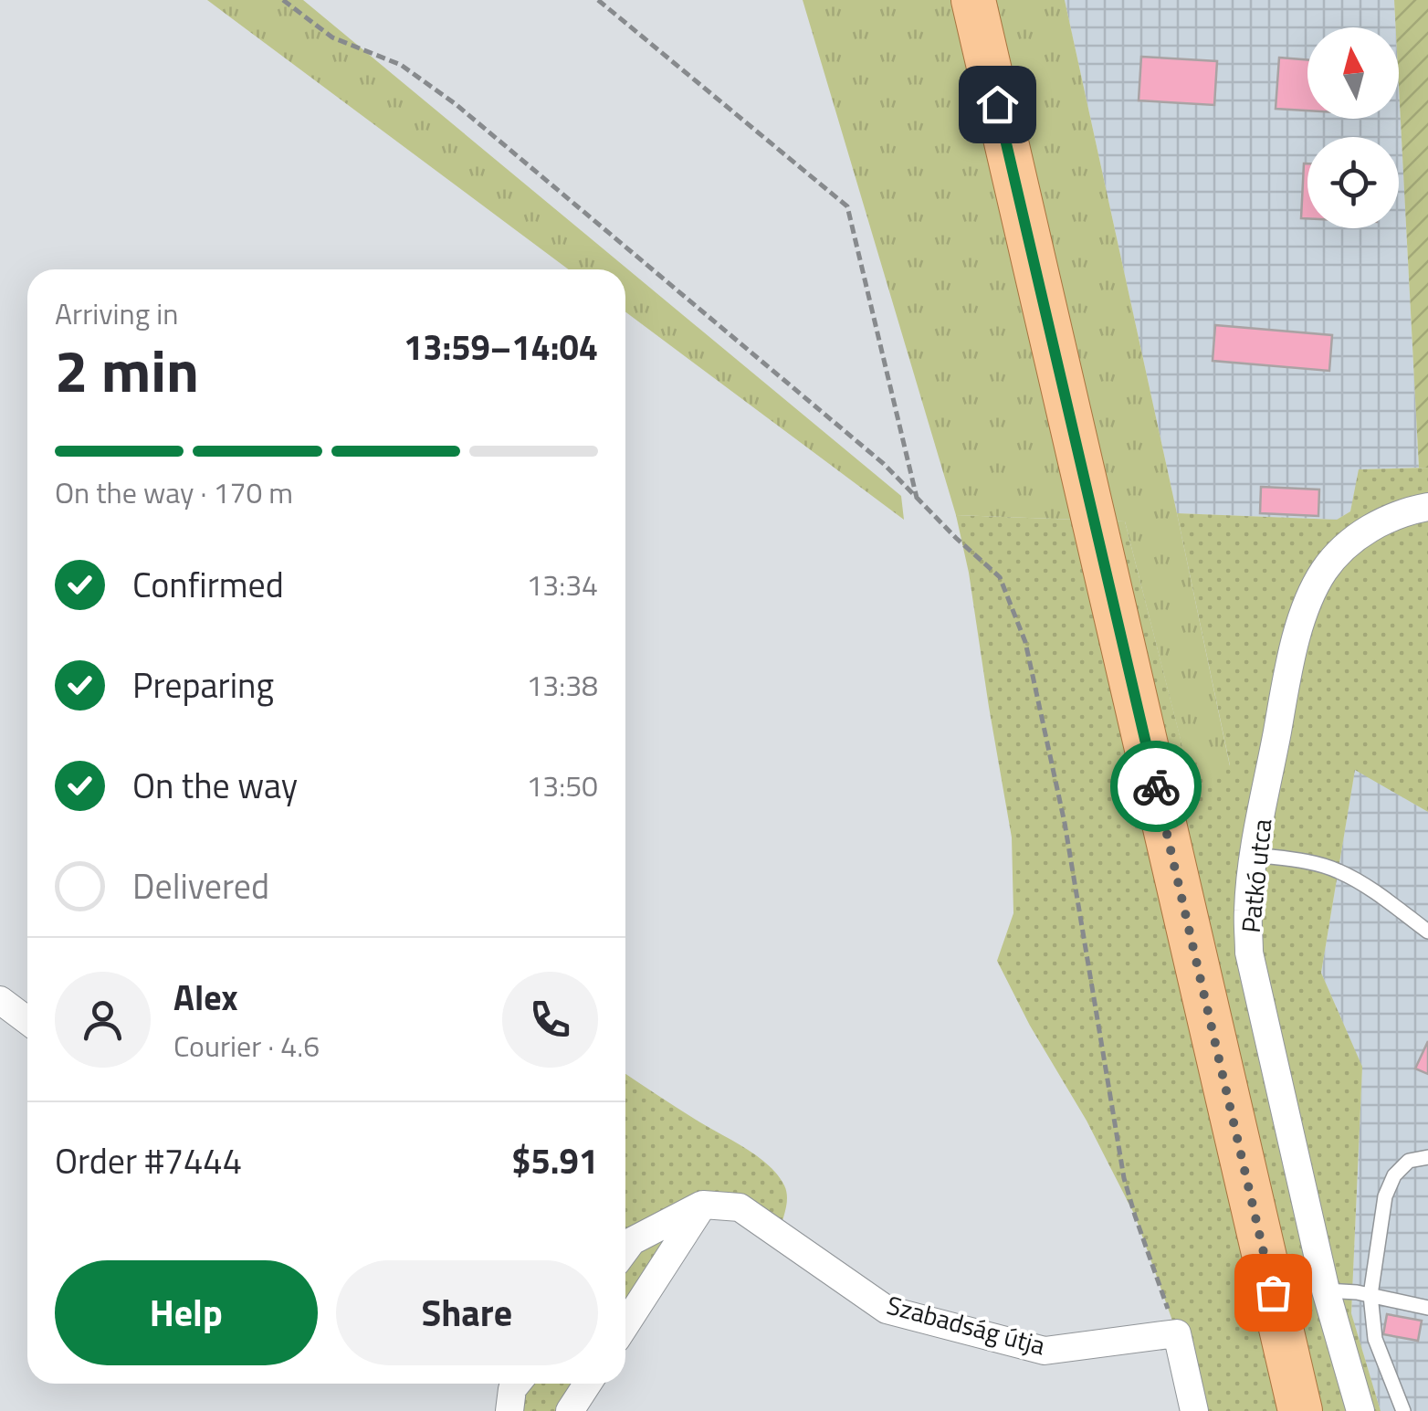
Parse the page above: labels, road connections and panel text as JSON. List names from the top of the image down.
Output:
{
  "streets": {
    "street": ["Patkó utca", "Szabadság útja"]
  },
  "north": "top",
  "page": {
    "heading": ["2 min", "Arriving in", "13:59–14:04"],
    "panel": [
      "Alex",
      "Courier · 4.6",
      "Order #7444",
      "$5.91"
    ],
    "bar": "On the way · 170 m",
    "list": [
      ["Confirmed", "13:34"],
      ["Preparing", "13:38"],
      ["On the way", "13:50"],
      "Delivered"
    ],
    "buttons": ["Help", "Share"]
  }
}
